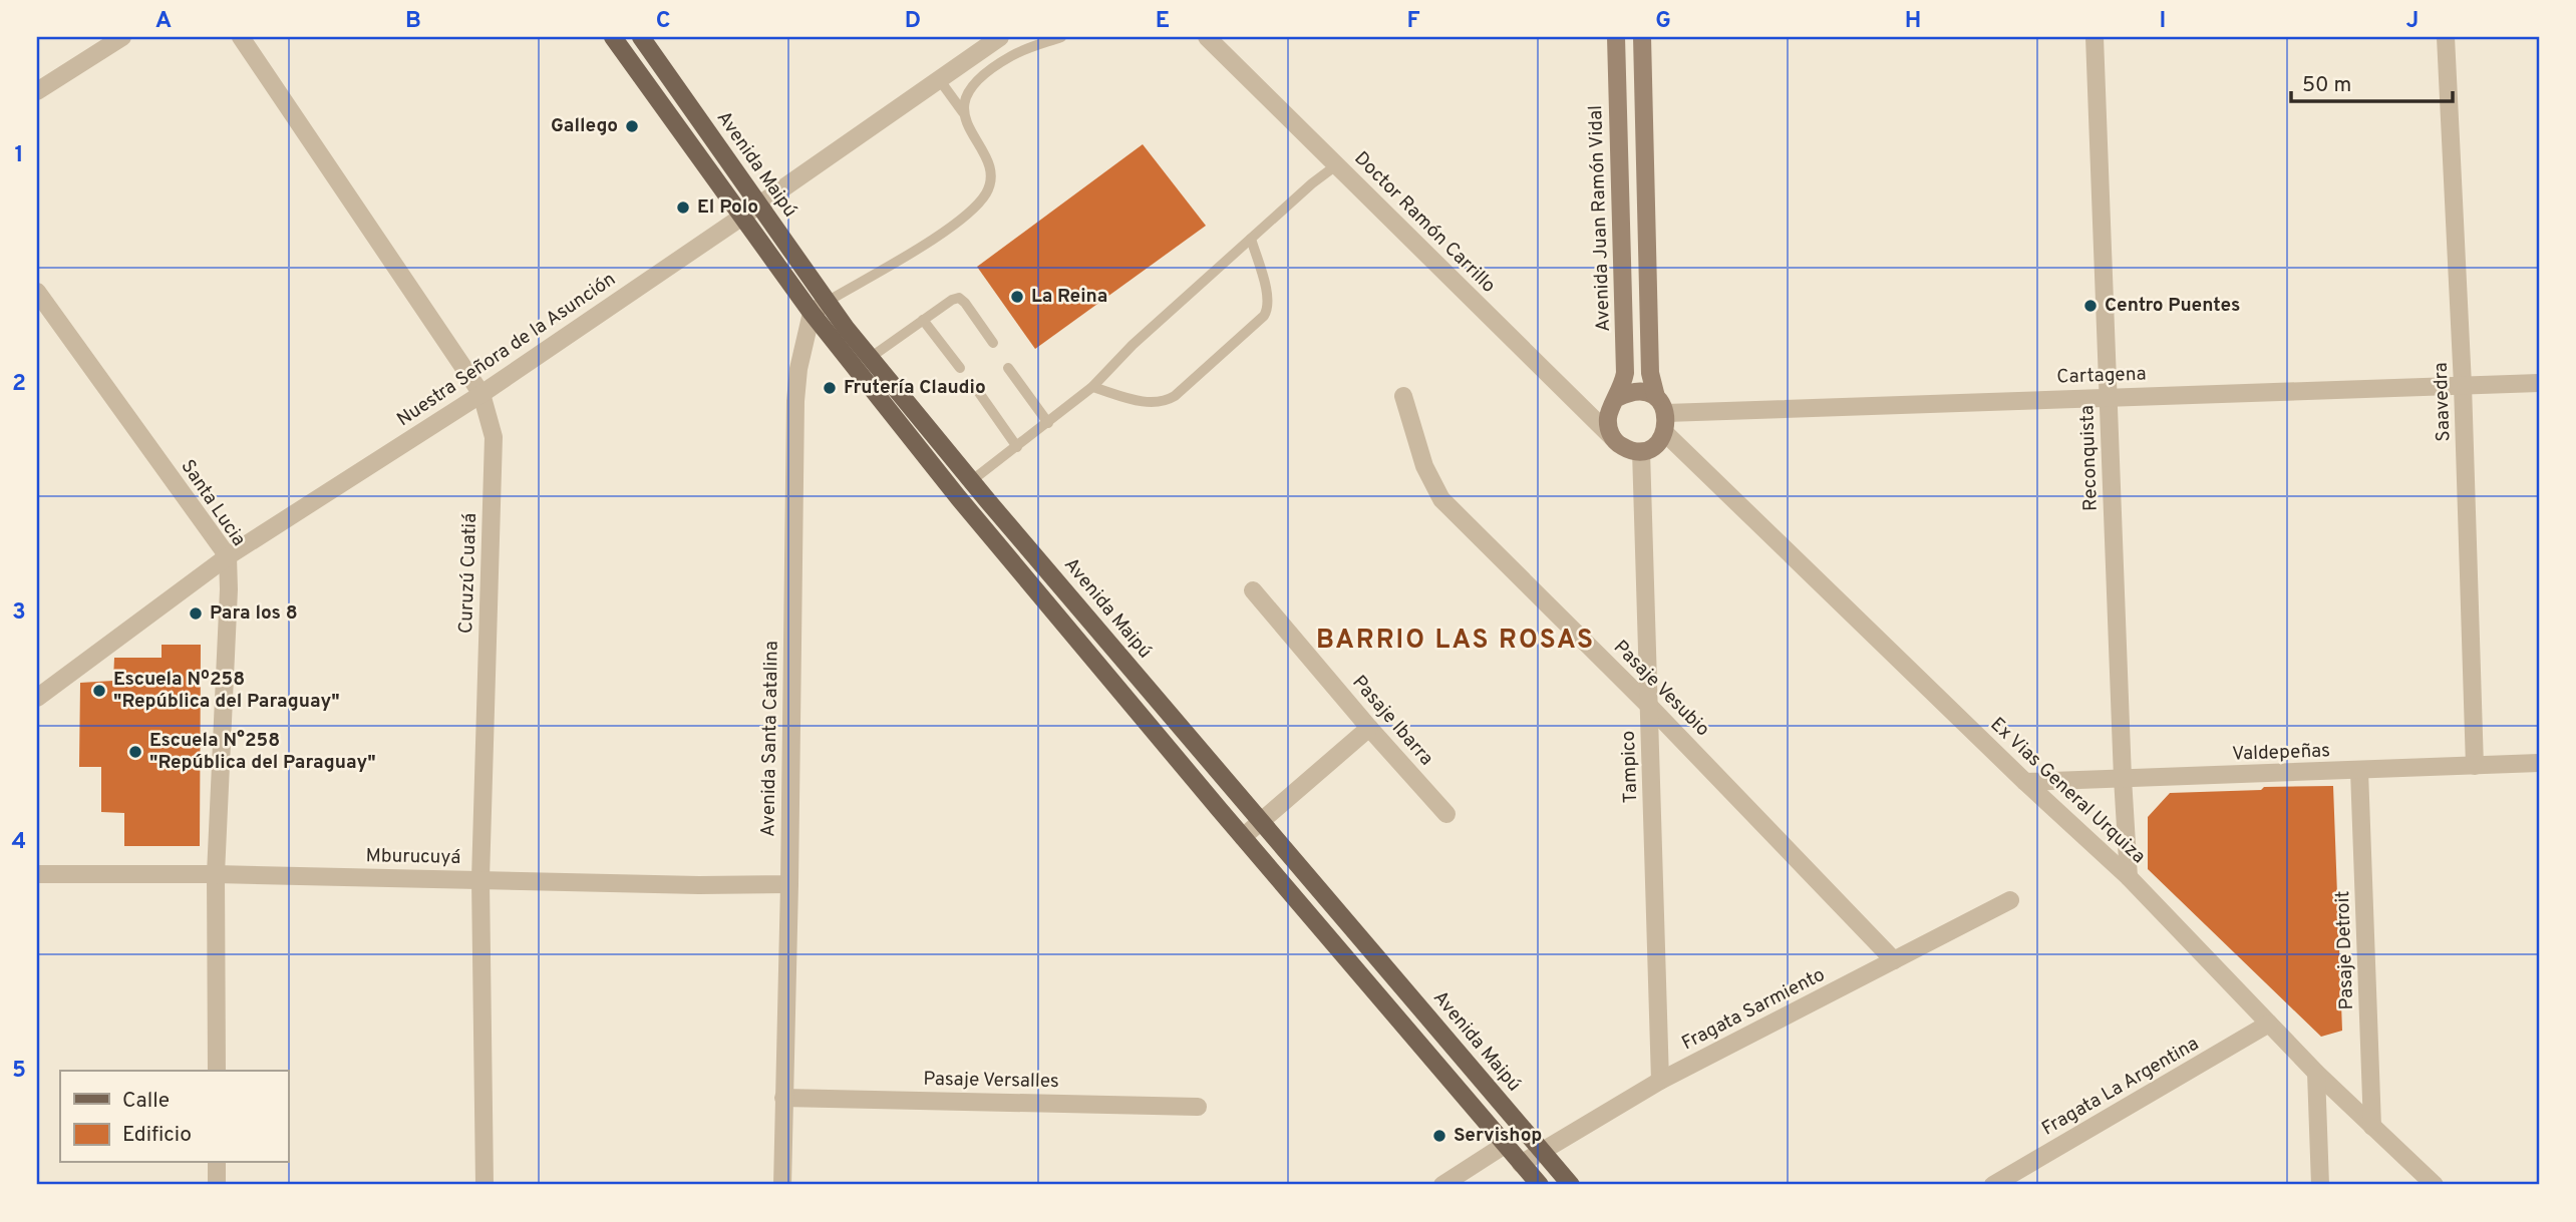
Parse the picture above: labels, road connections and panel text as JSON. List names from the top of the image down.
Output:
{
  "streets": {
    "main road": ["Avenida Maipú", "Avenida Juan Ramón Vidal"],
    "street": [
      "Doctor Ramón Carrillo",
      "Nuestra Señora de la Asunción",
      "Cartagena",
      "Saavedra",
      "Reconquista",
      "Santa Lucia",
      "Curuzú Cuatiá",
      "Pasaje Vesubio",
      "Pasaje Ibarra",
      "Avenida Santa Catalina",
      "Valdepeñas",
      "Tampico",
      "Ex Vias General Urquiza",
      "Mburucuyá",
      "Pasaje Detroit",
      "Fragata Sarmiento",
      "Pasaje Versalles",
      "Fragata La Argentina"
    ]
  },
  "crossings": [
    ["Avenida Maipú", "Nuestra Señora de la Asunción"],
    ["Avenida Maipú", "Fragata Sarmiento"],
    ["Avenida Juan Ramón Vidal", "Doctor Ramón Carrillo"],
    ["Avenida Juan Ramón Vidal", "Cartagena"],
    ["Avenida Juan Ramón Vidal", "Tampico"],
    ["Avenida Juan Ramón Vidal", "Ex Vias General Urquiza"],
    ["Doctor Ramón Carrillo", "Cartagena"],
    ["Doctor Ramón Carrillo", "Tampico"],
    ["Doctor Ramón Carrillo", "Ex Vias General Urquiza"],
    ["Nuestra Señora de la Asunción", "Santa Lucia"],
    ["Nuestra Señora de la Asunción", "Curuzú Cuatiá"],
    ["Cartagena", "Saavedra"],
    ["Cartagena", "Reconquista"],
    ["Cartagena", "Tampico"],
    ["Cartagena", "Ex Vias General Urquiza"],
    ["Saavedra", "Valdepeñas"],
    ["Reconquista", "Valdepeñas"],
    ["Reconquista", "Ex Vias General Urquiza"],
    ["Santa Lucia", "Mburucuyá"],
    ["Curuzú Cuatiá", "Mburucuyá"],
    ["Pasaje Vesubio", "Tampico"],
    ["Pasaje Vesubio", "Fragata Sarmiento"],
    ["Avenida Santa Catalina", "Mburucuyá"],
    ["Avenida Santa Catalina", "Pasaje Versalles"],
    ["Valdepeñas", "Ex Vias General Urquiza"],
    ["Valdepeñas", "Pasaje Detroit"],
    ["Tampico", "Ex Vias General Urquiza"],
    ["Tampico", "Fragata Sarmiento"],
    ["Ex Vias General Urquiza", "Pasaje Detroit"],
    ["Ex Vias General Urquiza", "Fragata La Argentina"]
  ],
  "districts": ["BARRIO LAS ROSAS"],
  "places": [
    "Gallego",
    "El Polo",
    "La Reina",
    "Centro Puentes",
    "Frutería Claudio",
    "Para los 8",
    "Escuela Nº258 \"República del Paraguay\"",
    "Escuela N°258 \"República del Paraguay\"",
    "Servishop"
  ],
  "legend": ["Calle", "Edificio"],
  "scale_bar": "50 m",
  "grid": {
    "columns": [
      "A",
      "B",
      "C",
      "D",
      "E",
      "F",
      "G",
      "H",
      "I",
      "J"
    ],
    "rows": [
      "1",
      "2",
      "3",
      "4",
      "5"
    ]
  }
}
